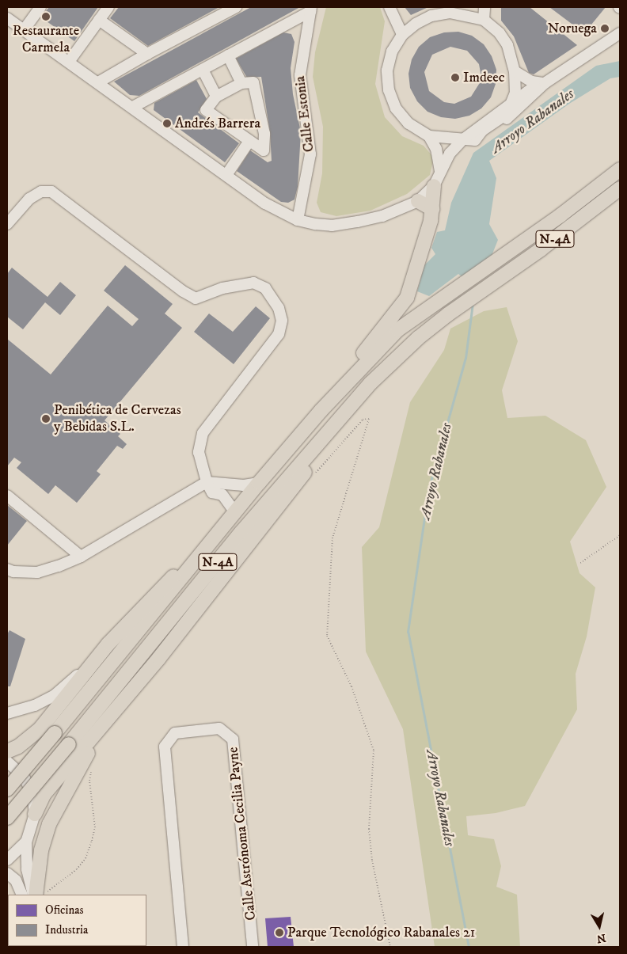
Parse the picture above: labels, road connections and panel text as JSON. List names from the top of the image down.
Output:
{
  "streets": {
    "main road": ["N-4A"],
    "street": ["Calle Estonia", "Calle Astrónoma Cecilia Payne"]
  },
  "water": ["Arroyo Rabanales"],
  "places": [
    "Restaurante Carmela",
    "Noruega",
    "Imdeec",
    "Andrés Barrera",
    "Penibética de Cervezas y Bebidas S.L.",
    "Parque Tecnológico Rabanales 21"
  ],
  "legend": ["Oficinas", "Industria"],
  "north": "bottom"
}
